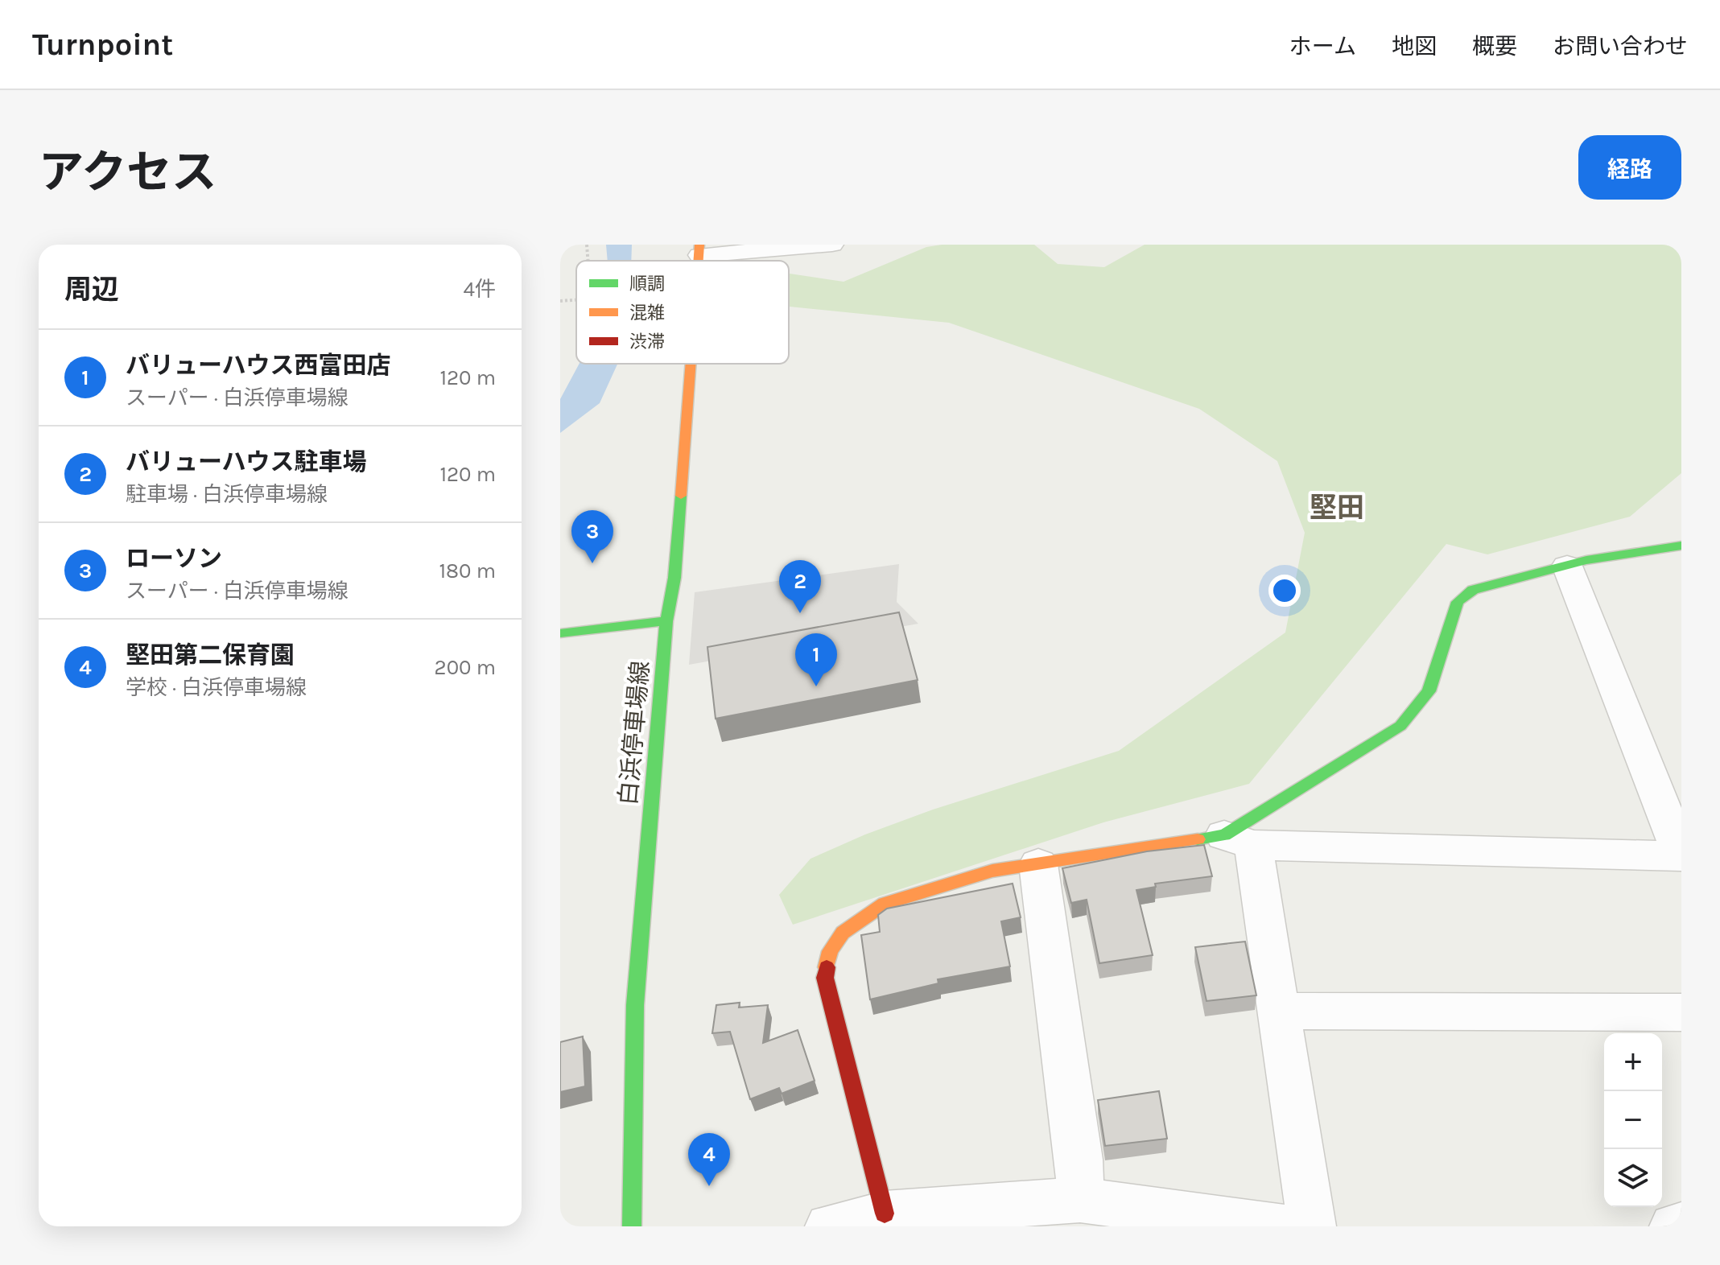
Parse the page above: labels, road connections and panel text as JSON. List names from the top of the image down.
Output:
{
  "streets": {
    "main road": ["白浜停車場線"]
  },
  "districts": ["堅田"],
  "legend": ["順調", "混雑", "渋滞"],
  "page": {
    "header": "Turnpoint",
    "nav": [
      "ホーム",
      "地図",
      "概要",
      "お問い合わせ"
    ],
    "title": "アクセス",
    "buttons": "経路",
    "heading": ["周辺", "4件"],
    "list": [
      {
        "mark": "1",
        "name": "バリューハウス西富田店",
        "note": "スーパー · 白浜停車場線",
        "value": "120 m"
      },
      {
        "mark": "2",
        "name": "バリューハウス駐車場",
        "note": "駐車場 · 白浜停車場線",
        "value": "120 m"
      },
      {
        "mark": "3",
        "name": "ローソン",
        "note": "スーパー · 白浜停車場線",
        "value": "180 m"
      },
      {
        "mark": "4",
        "name": "堅田第二保育園",
        "note": "学校 · 白浜停車場線",
        "value": "200 m"
      }
    ],
    "pins": [
      "3",
      "2",
      "1",
      "4"
    ],
    "map_buttons": ["+", "−"]
  }
}
